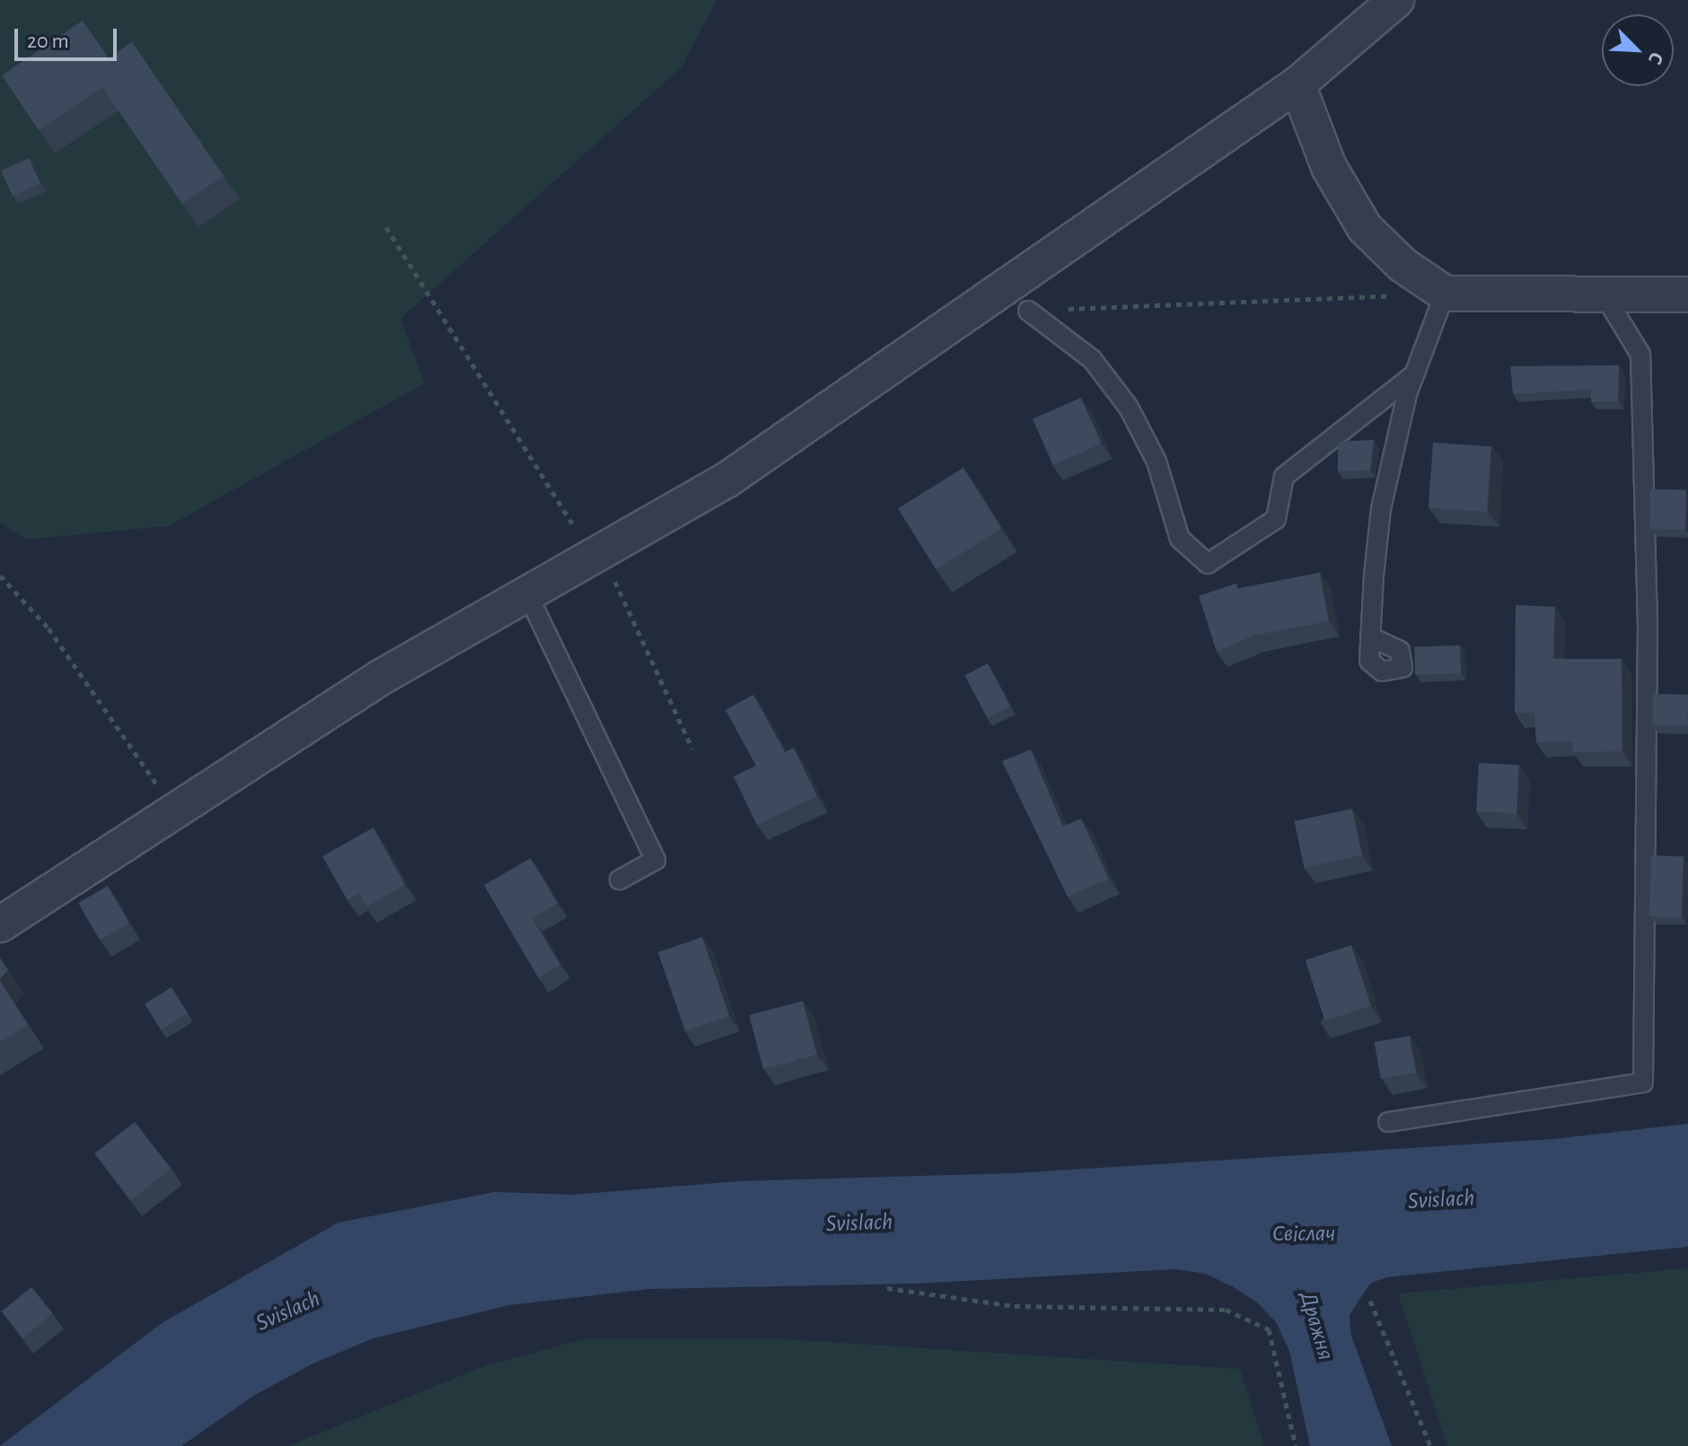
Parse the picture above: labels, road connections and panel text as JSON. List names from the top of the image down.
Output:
{
  "water": ["Svislach", "Свіслач", "Дражня"],
  "scale_bar": "20 m",
  "north": "bottom right"
}
